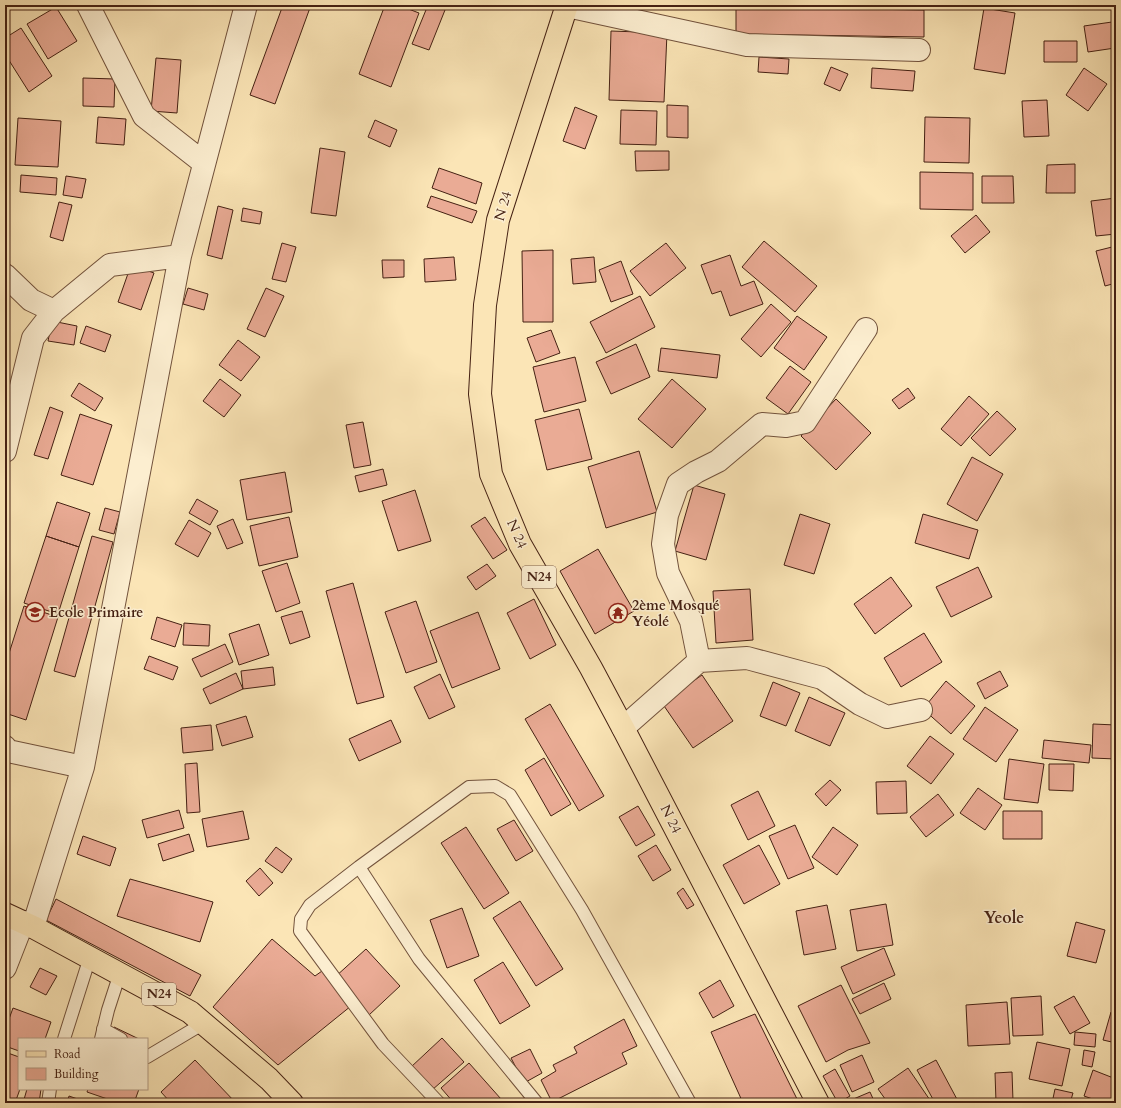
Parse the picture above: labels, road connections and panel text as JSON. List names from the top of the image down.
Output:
{
  "streets": {
    "main road": ["N 24", "N24"]
  },
  "districts": ["Yeole"],
  "places": {
    "school or university": ["Ecole Primaire"],
    "temple": ["2ème Mosqué Yéolé"]
  },
  "legend": ["Road", "Building"]
}
